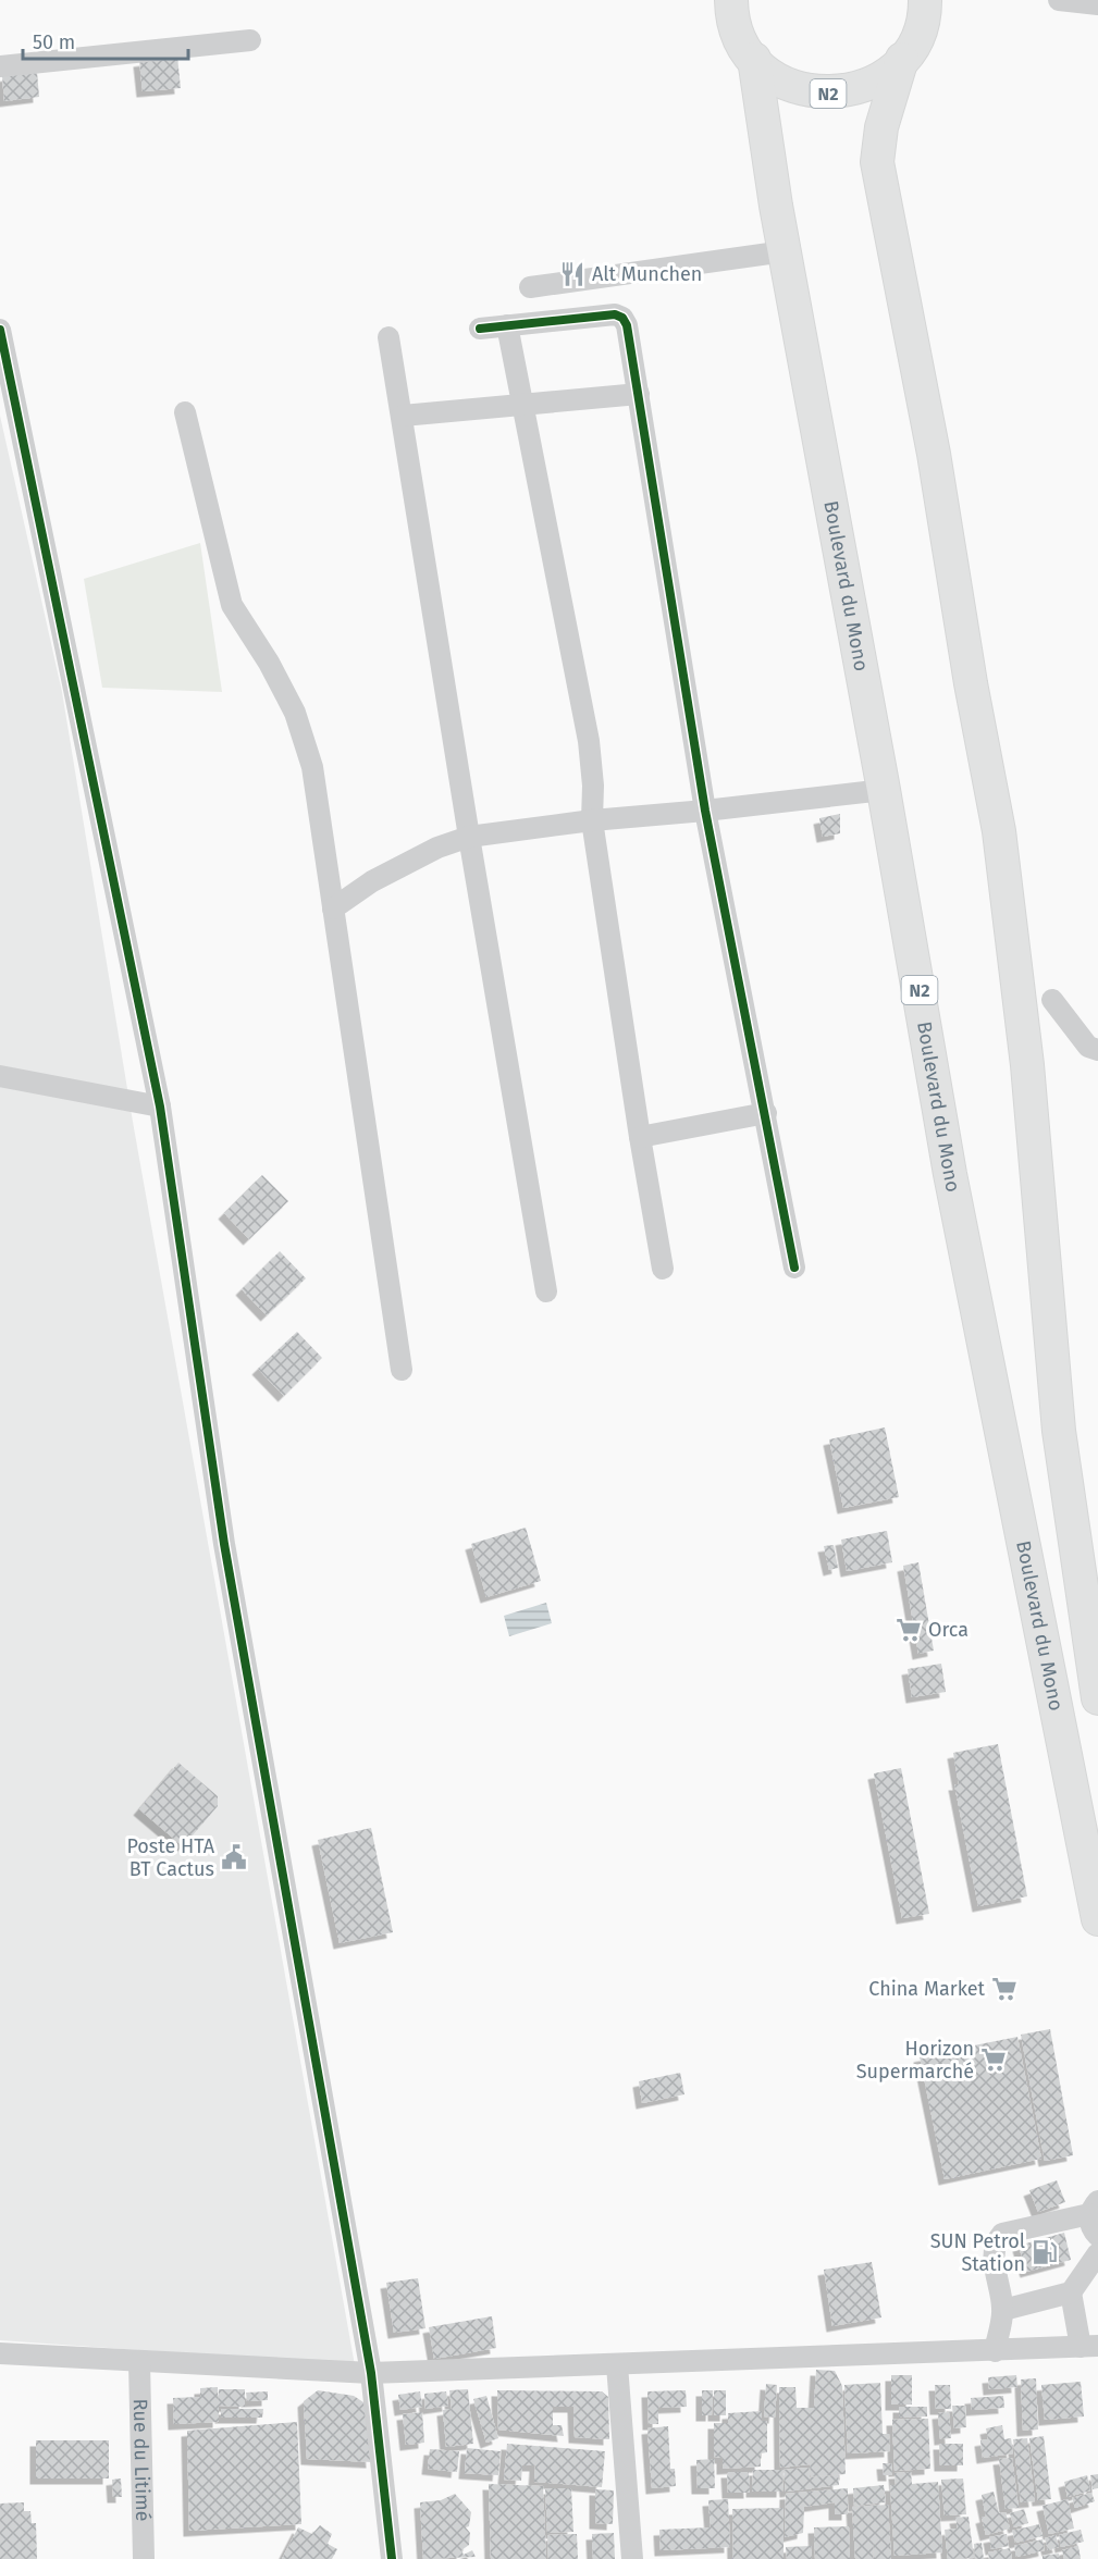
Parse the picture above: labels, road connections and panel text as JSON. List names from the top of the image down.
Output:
{
  "streets": {
    "highway": ["N2", "Boulevard du Mono"],
    "street": ["Rue du Litimé"]
  },
  "crossings": [
    ["N2", "Boulevard du Mono"]
  ],
  "places": {
    "restaurant": ["Alt Munchen"],
    "supermarket": ["Orca", "China Market", "Horizon Supermarché"],
    "public building": ["Poste HTA BT Cactus"],
    "fuel station": ["SUN Petrol Station"]
  },
  "scale_bar": "50 m"
}
